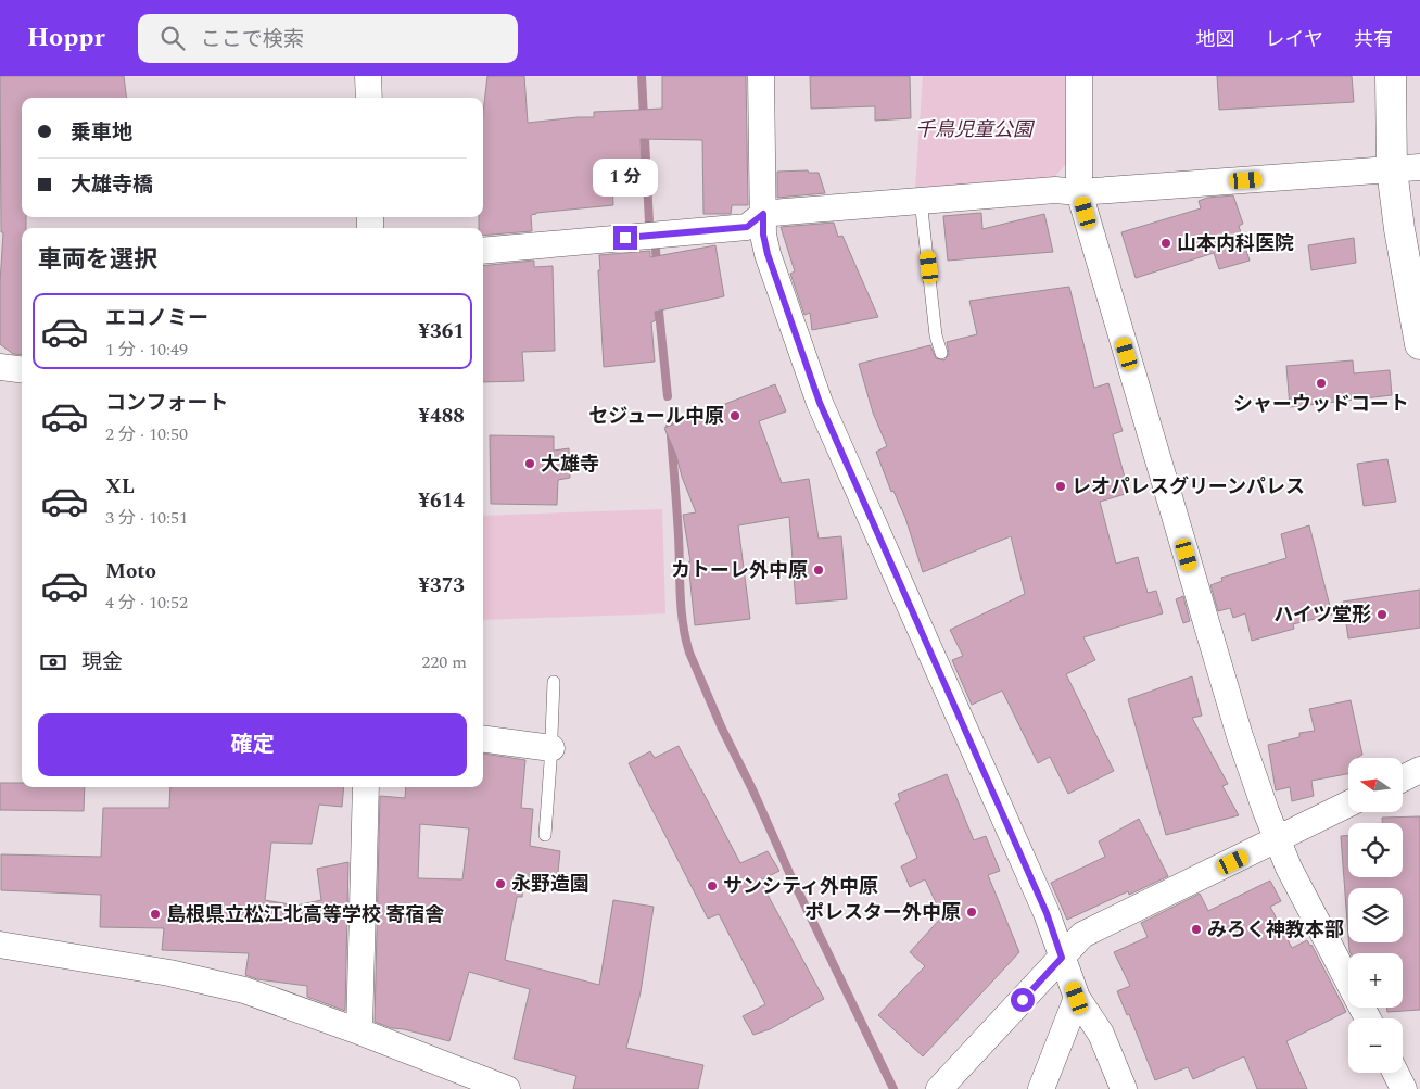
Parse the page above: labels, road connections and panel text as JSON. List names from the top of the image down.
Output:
{
  "parks": ["千鳥児童公園"],
  "places": [
    "山本内科医院",
    "シャーウッドコート",
    "セジュール中原",
    "大雄寺",
    "レオパレスグリーンパレス",
    "カトーレ外中原",
    "ハイツ堂形",
    "永野造園",
    "サンシティ外中原",
    "ポレスター外中原",
    "島根県立松江北高等学校 寄宿舎",
    "みろく神教本部"
  ],
  "north": "left",
  "page": {
    "header": "Hoppr",
    "search": "ここで検索",
    "nav": ["地図", "レイヤ", "共有"],
    "banner": ["乗車地", "大雄寺橋"],
    "bubble": "1 分",
    "heading": "車両を選択",
    "list": [
      {
        "name": "エコノミー",
        "note": "1 分 · 10:49",
        "value": "¥361"
      },
      {
        "name": "コンフォート",
        "note": "2 分 · 10:50",
        "value": "¥488"
      },
      {
        "name": "XL",
        "note": "3 分 · 10:51",
        "value": "¥614"
      },
      {
        "name": "Moto",
        "note": "4 分 · 10:52",
        "value": "¥373"
      }
    ],
    "pay": ["現金", "220 m"],
    "buttons": "確定",
    "map_buttons": ["+", "−"]
  }
}
